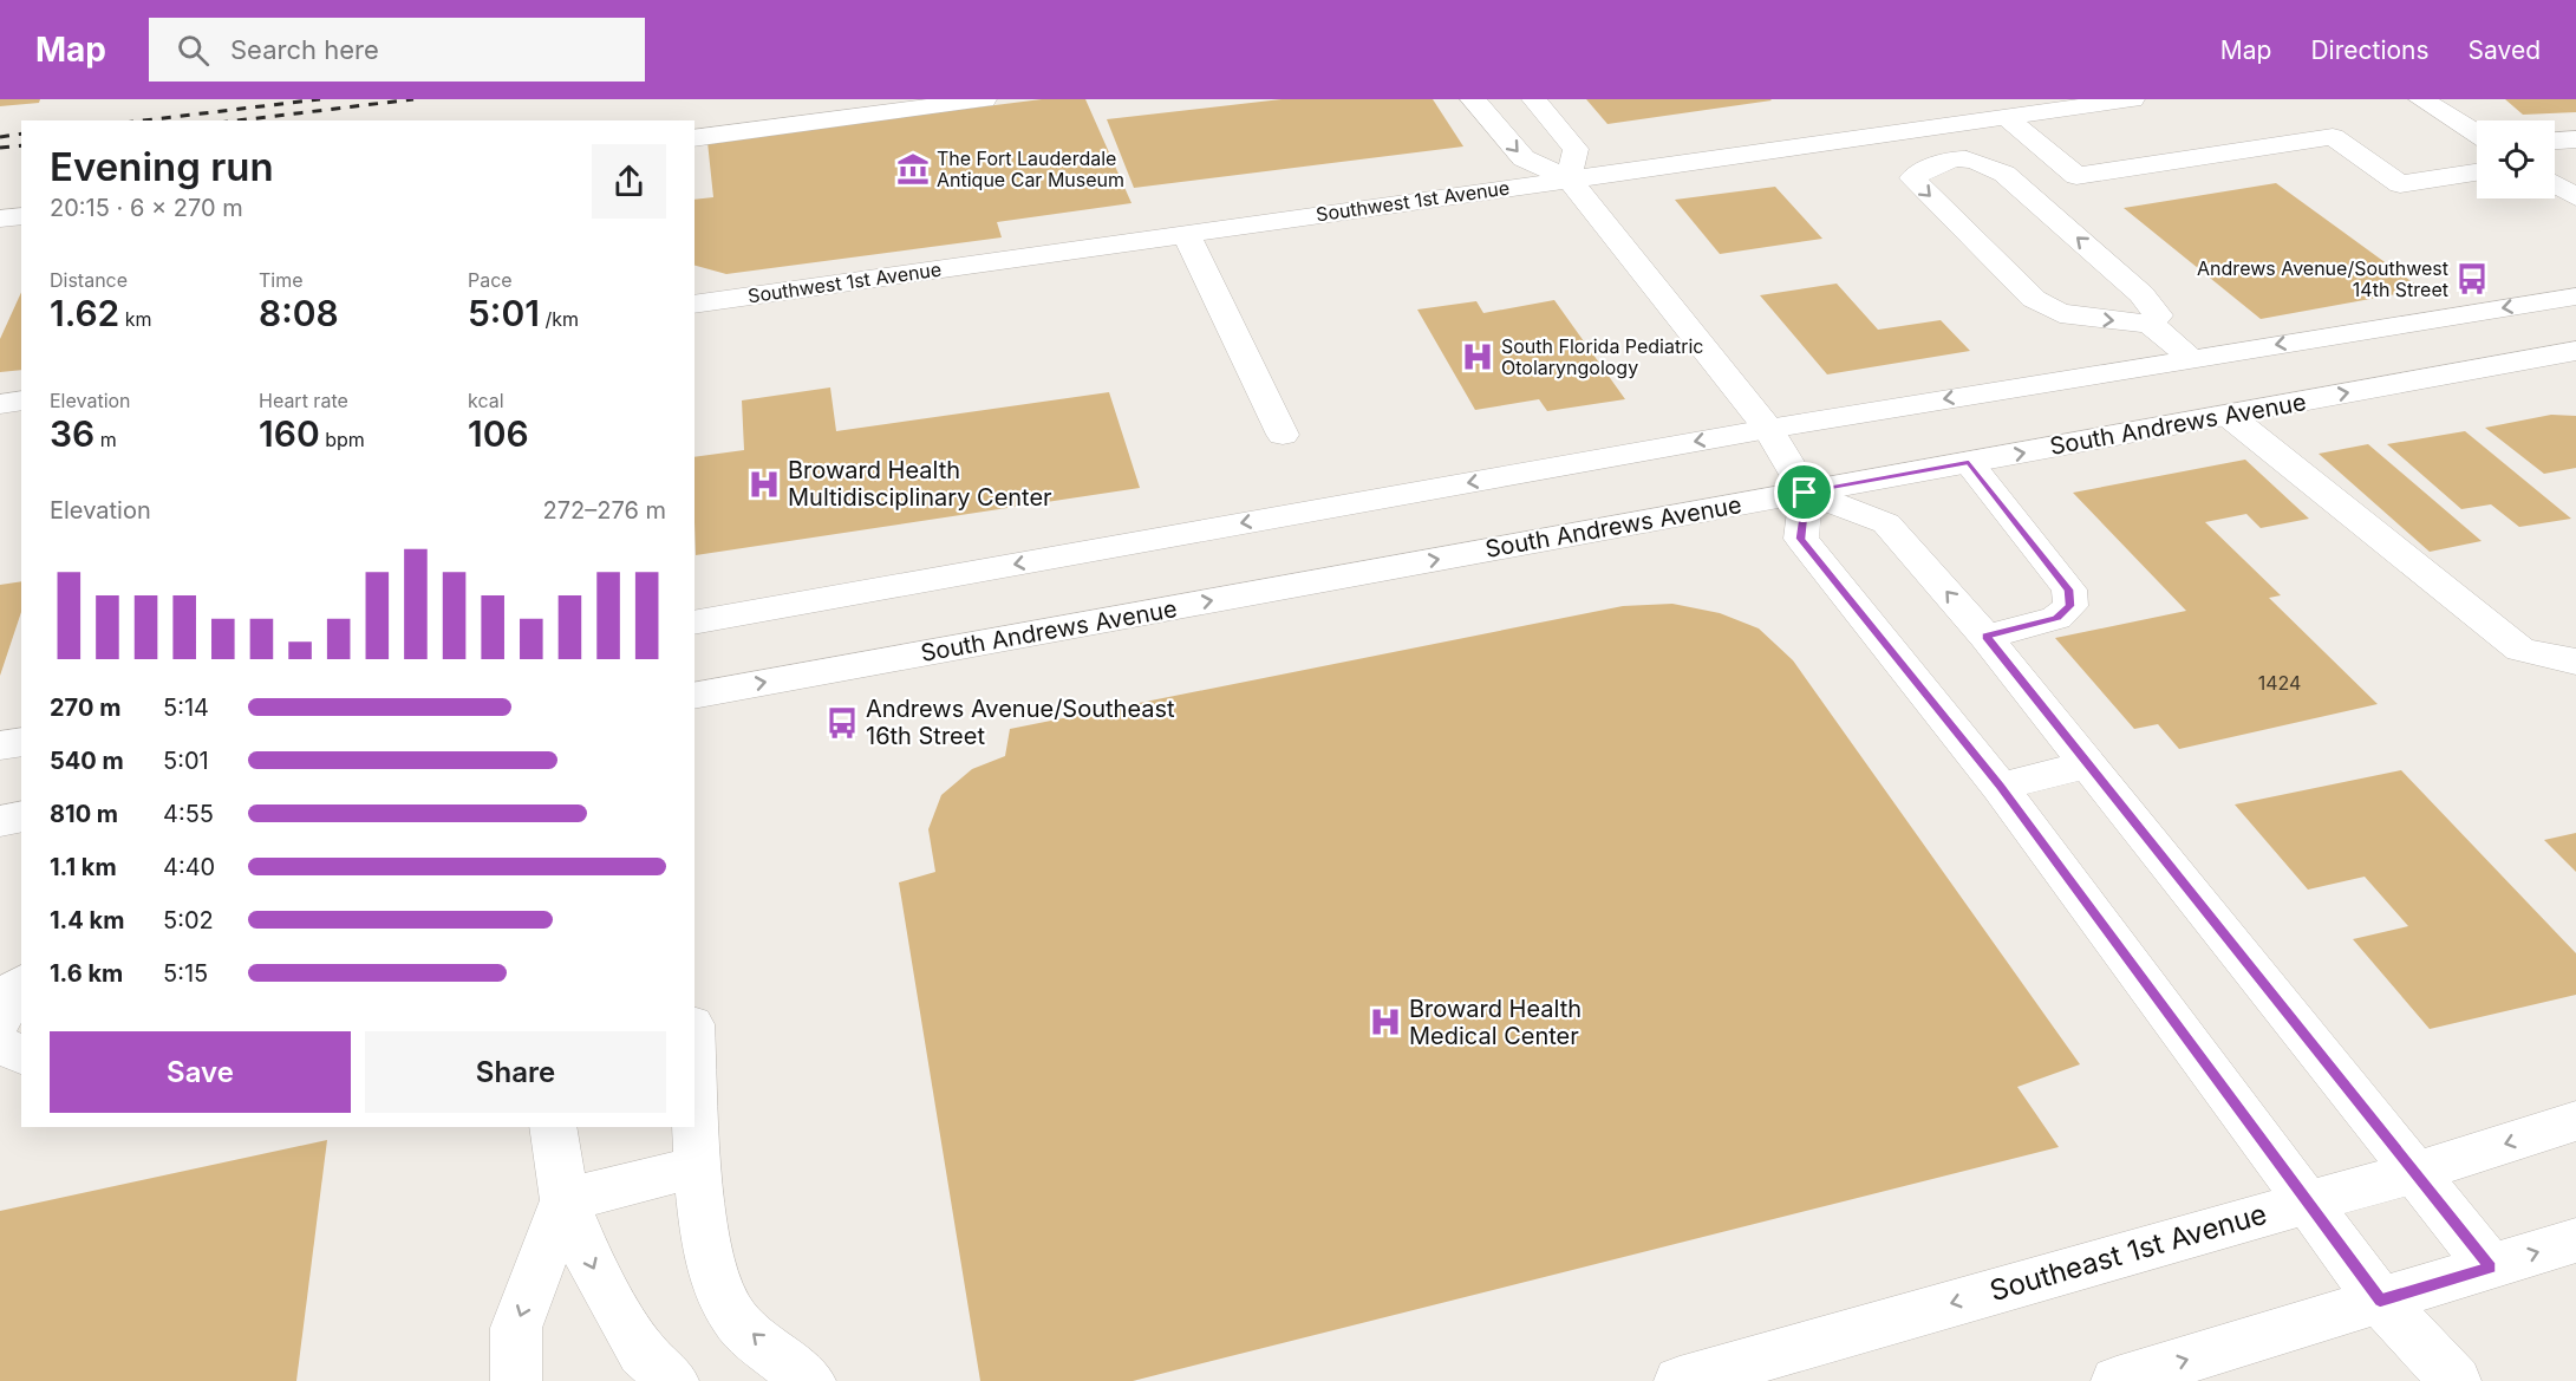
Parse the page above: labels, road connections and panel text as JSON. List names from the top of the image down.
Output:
{
  "streets": {
    "street": ["Southwest 1st Avenue", "South Andrews Avenue", "Southeast 1st Avenue"]
  },
  "places": {
    "museum": ["The Fort Lauderdale Antique Car Museum"],
    "bus stop": ["Andrews Avenue/Southwest 14th Street", "Andrews Avenue/Southeast 16th Street"],
    "hospital": ["South Florida Pediatric Otolaryngology", "Broward Health Multidisciplinary Center", "Broward Health Medical Center"]
  },
  "house_numbers": ["1424"],
  "page": {
    "header": "Map",
    "search": "Search here",
    "nav": ["Map", "Directions", "Saved"],
    "heading": ["Evening run", "20:15 · 6 × 270 m"],
    "stats": [
      ["Distance", "1.62 km"],
      ["Time", "8:08"],
      ["Pace", "5:01 /km"],
      ["Elevation", "36 m"],
      ["Heart rate", "160 bpm"],
      ["kcal", "106"]
    ],
    "chart": ["Elevation", "272–276 m"],
    "list": [
      {
        "name": "270 m",
        "note": "5:14"
      },
      {
        "name": "540 m",
        "note": "5:01"
      },
      {
        "name": "810 m",
        "note": "4:55"
      },
      {
        "name": "1.1 km",
        "note": "4:40"
      },
      {
        "name": "1.4 km",
        "note": "5:02"
      },
      {
        "name": "1.6 km",
        "note": "5:15"
      }
    ],
    "buttons": ["Save", "Share"]
  }
}
